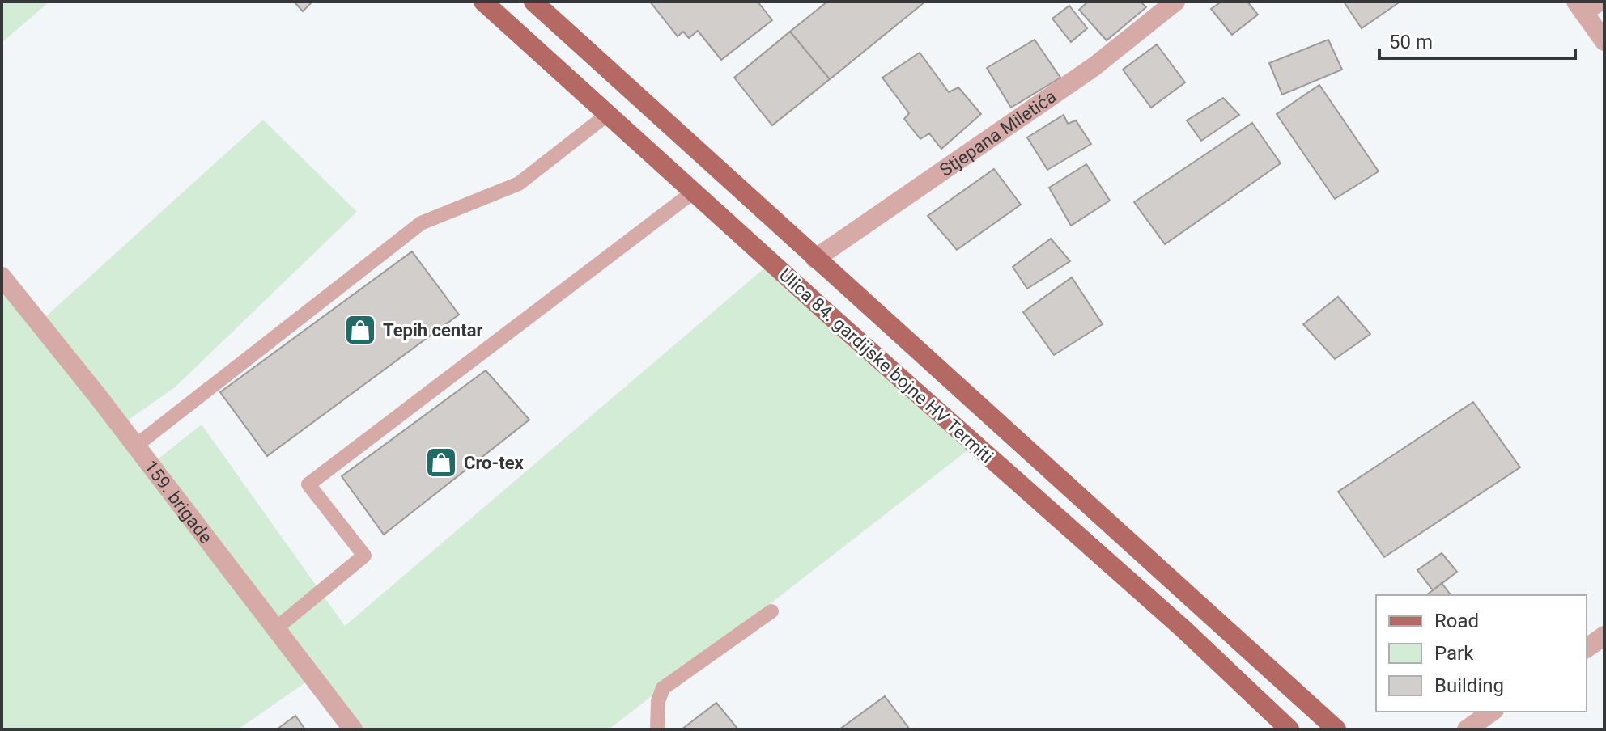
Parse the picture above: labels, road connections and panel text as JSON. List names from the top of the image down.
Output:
{
  "streets": {
    "main road": ["Ulica 84. gardijske bojne HV Termiti"],
    "street": ["Stjepana Miletića", "159. brigade"]
  },
  "crossings": [
    ["Stjepana Miletića", "Ulica 84. gardijske bojne HV Termiti"]
  ],
  "places": {
    "shop": ["Tepih centar", "Cro-tex"]
  },
  "legend": ["Road", "Park", "Building"],
  "scale_bar": "50 m"
}
